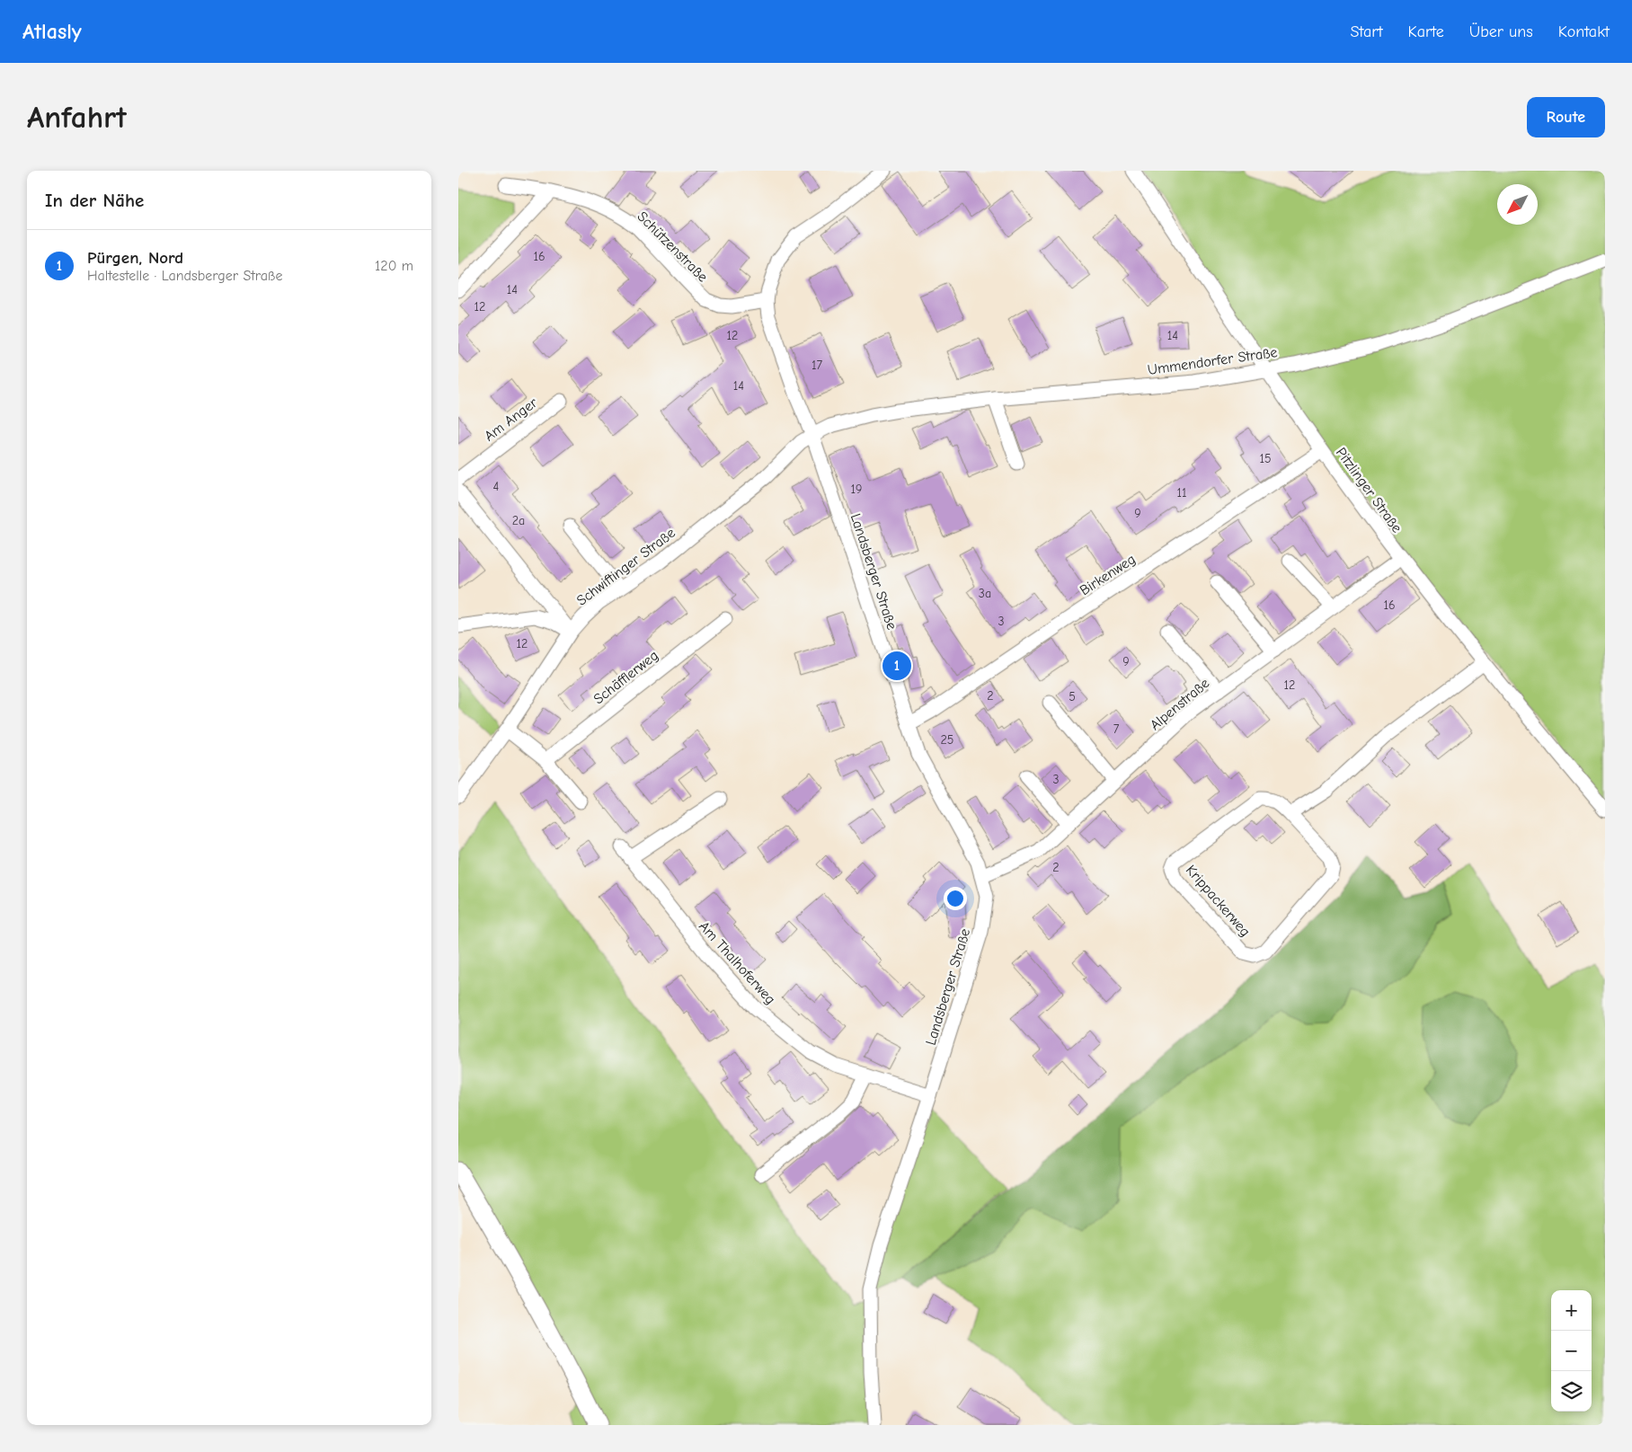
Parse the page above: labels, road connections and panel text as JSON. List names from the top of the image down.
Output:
{
  "streets": {
    "street": [
      "Schützenstraße",
      "Ummendorfer Straße",
      "Am Anger",
      "Pitzlinger Straße",
      "Schwiftinger Straße",
      "Landsberger Straße",
      "Birkenweg",
      "Schäfflerweg",
      "Alpenstraße",
      "Krippackerweg",
      "Am Thalhoferweg"
    ]
  },
  "crossings": [
    ["Schützenstraße", "Landsberger Straße"],
    ["Ummendorfer Straße", "Pitzlinger Straße"],
    ["Ummendorfer Straße", "Schwiftinger Straße"],
    ["Ummendorfer Straße", "Landsberger Straße"],
    ["Pitzlinger Straße", "Birkenweg"],
    ["Pitzlinger Straße", "Alpenstraße"],
    ["Schwiftinger Straße", "Landsberger Straße"],
    ["Landsberger Straße", "Birkenweg"],
    ["Landsberger Straße", "Alpenstraße"],
    ["Landsberger Straße", "Am Thalhoferweg"]
  ],
  "house_numbers": [
    "16",
    "14",
    "12",
    "12",
    "14",
    "17",
    "14",
    "15",
    "4",
    "19",
    "11",
    "9",
    "2a",
    "3a",
    "16",
    "3",
    "12",
    "9",
    "12",
    "2",
    "5",
    "7",
    "25",
    "3",
    "2"
  ],
  "north": "bottom left",
  "page": {
    "header": "Atlasly",
    "nav": [
      "Start",
      "Karte",
      "Über uns",
      "Kontakt"
    ],
    "buttons": "Route",
    "title": "Anfahrt",
    "heading": "In der Nähe",
    "list": [
      {
        "mark": "1",
        "name": "Pürgen, Nord",
        "note": "Haltestelle · Landsberger Straße",
        "value": "120 m"
      }
    ],
    "pins": "1",
    "map_buttons": ["+", "−"]
  }
}
